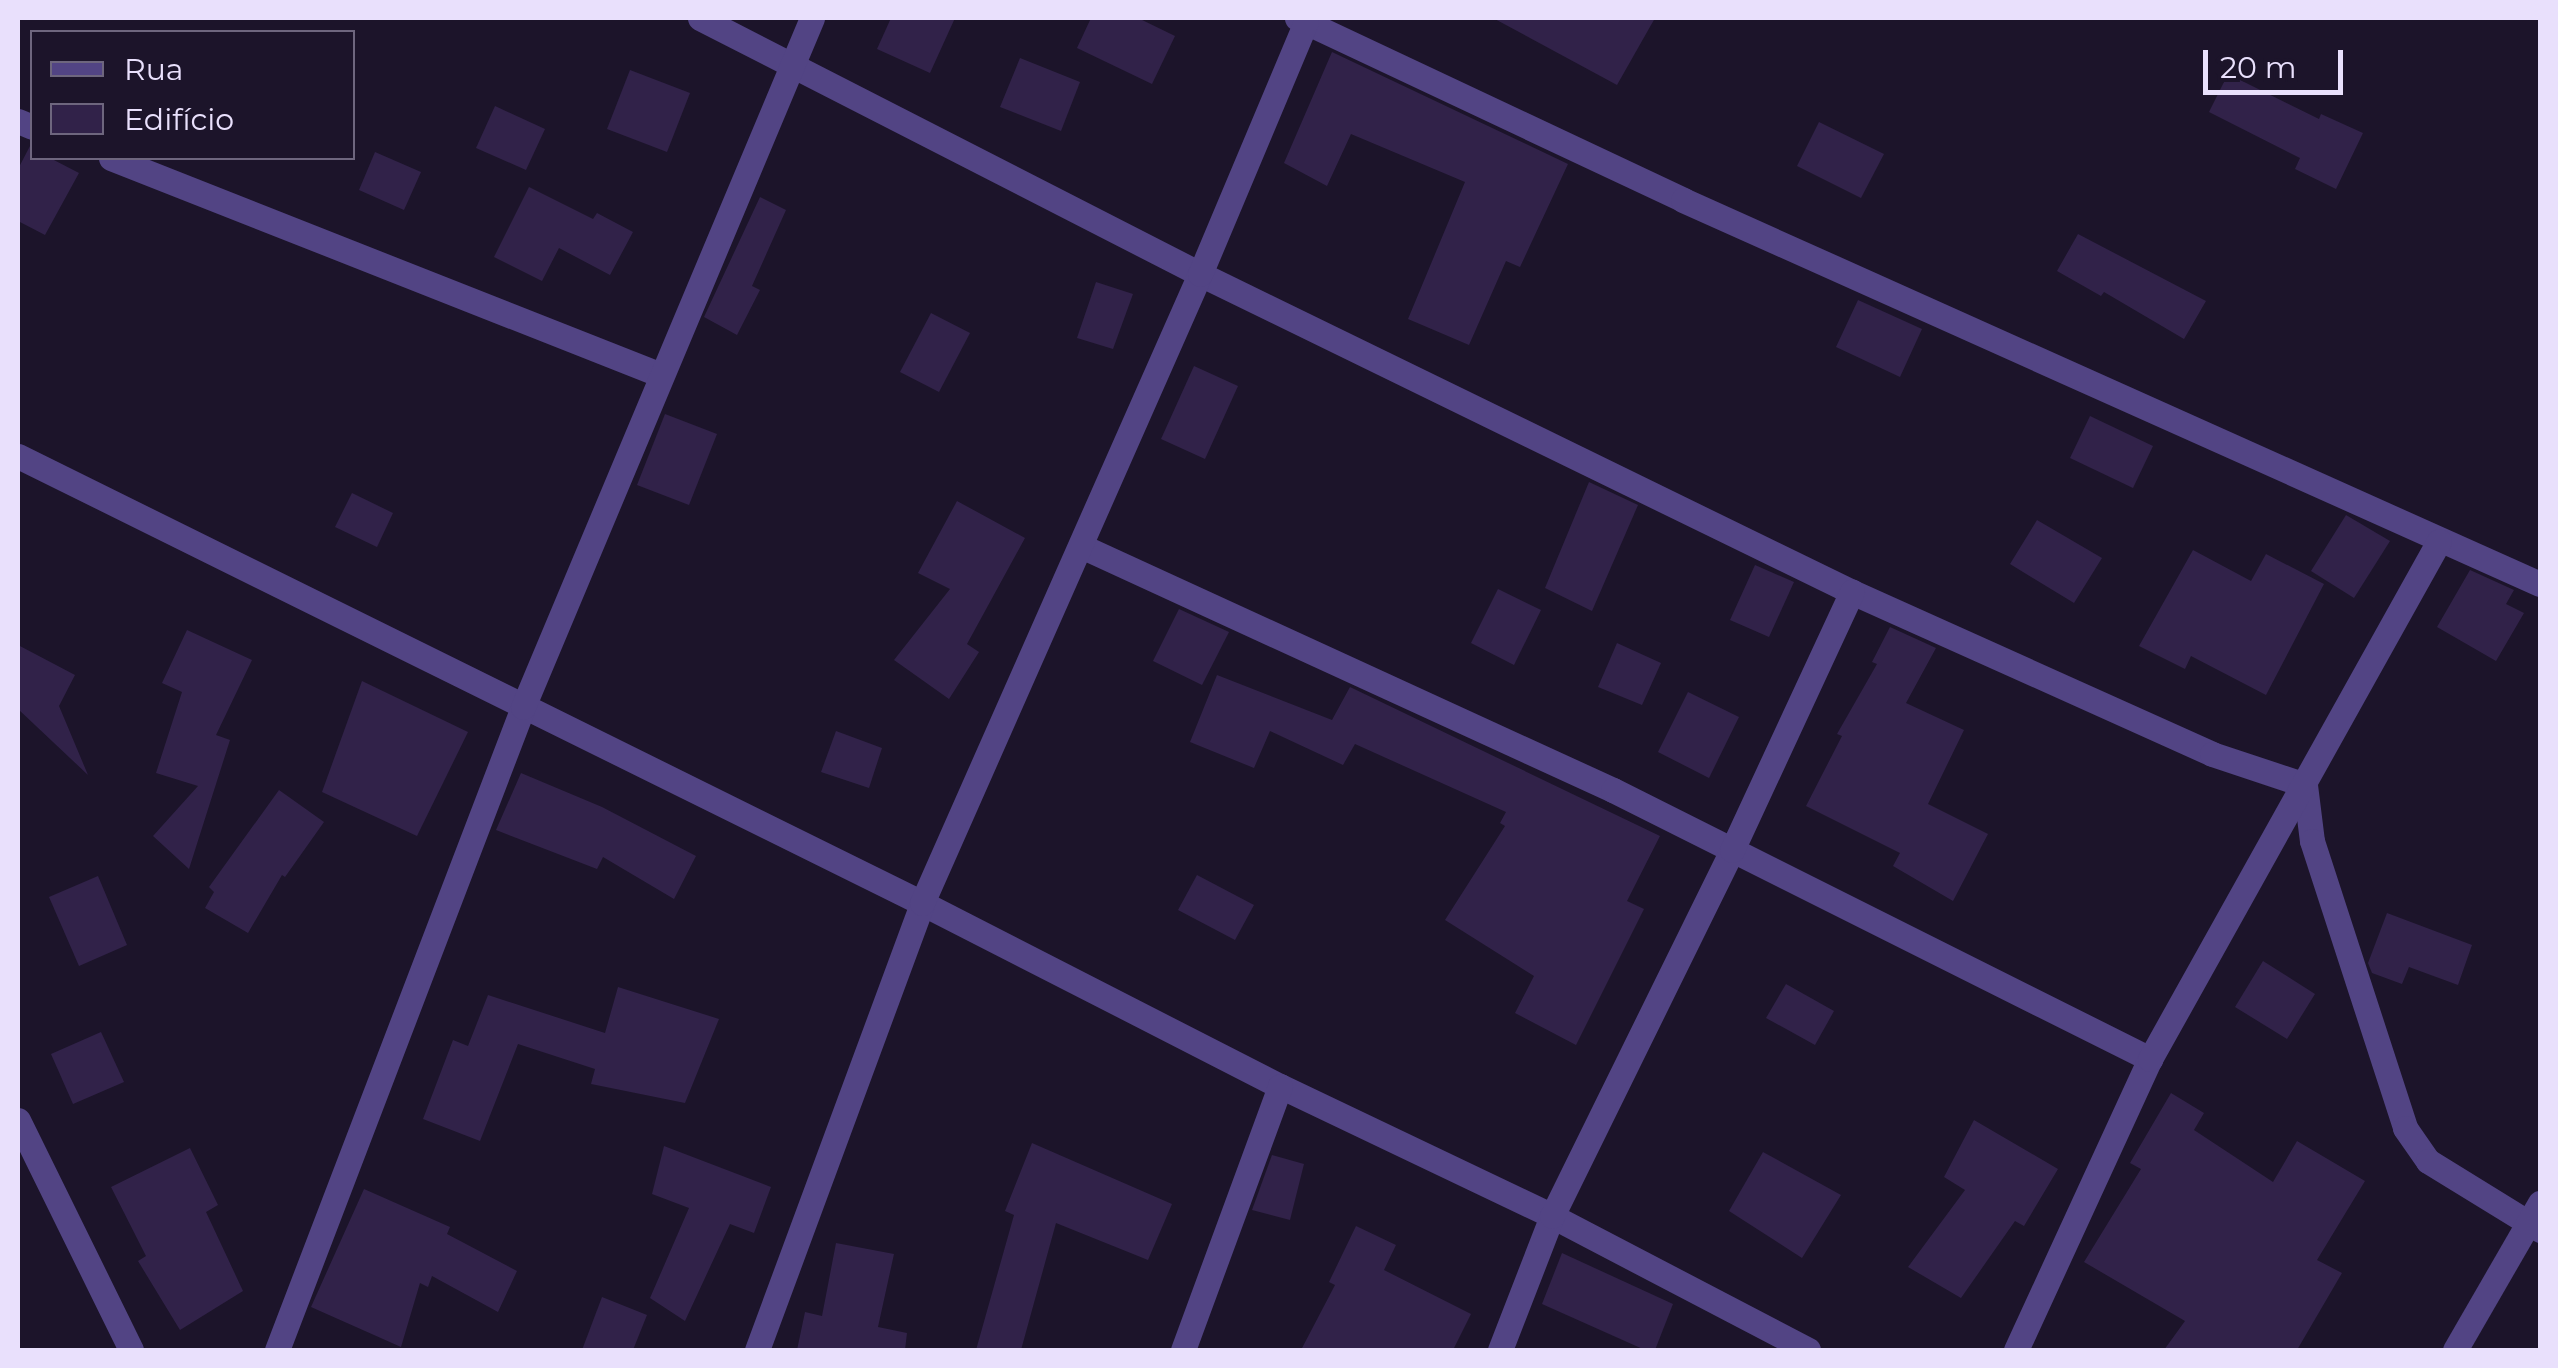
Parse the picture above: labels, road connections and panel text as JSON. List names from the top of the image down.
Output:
{
  "legend": ["Rua", "Edifício"],
  "scale_bar": "20 m"
}
